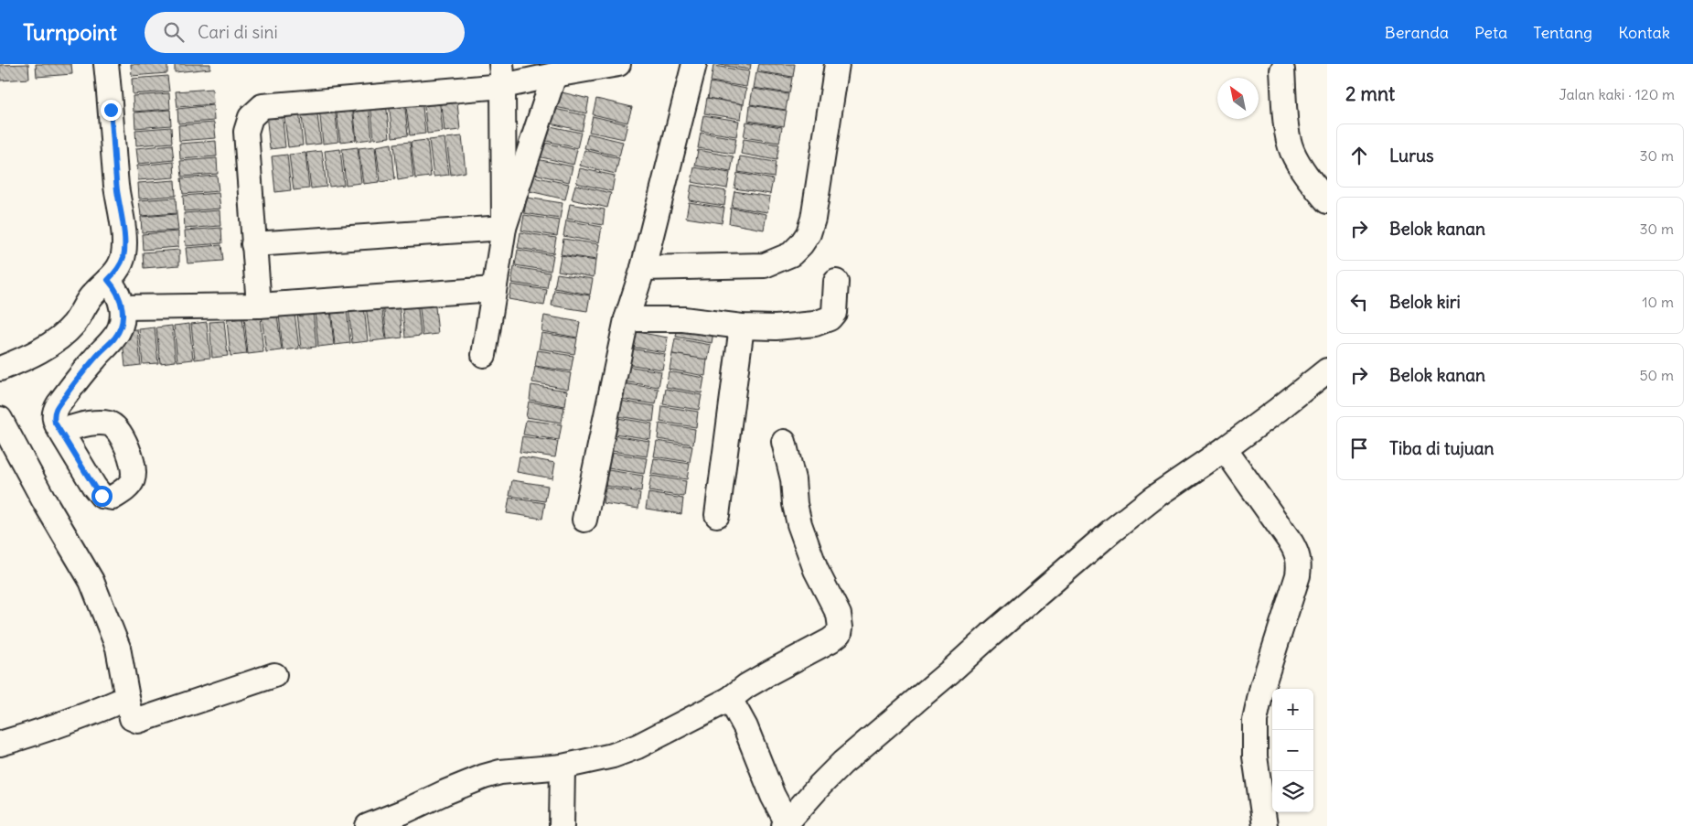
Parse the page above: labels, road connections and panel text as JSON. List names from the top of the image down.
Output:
{
  "north": "top left",
  "page": {
    "header": "Turnpoint",
    "search": "Cari di sini",
    "nav": [
      "Beranda",
      "Peta",
      "Tentang",
      "Kontak"
    ],
    "heading": ["2 mnt", "Jalan kaki · 120 m"],
    "list": [
      ["Lurus", "30 m"],
      ["Belok kanan", "30 m"],
      ["Belok kiri", "10 m"],
      ["Belok kanan", "50 m"],
      "Tiba di tujuan"
    ],
    "map_buttons": ["+", "−"]
  }
}
